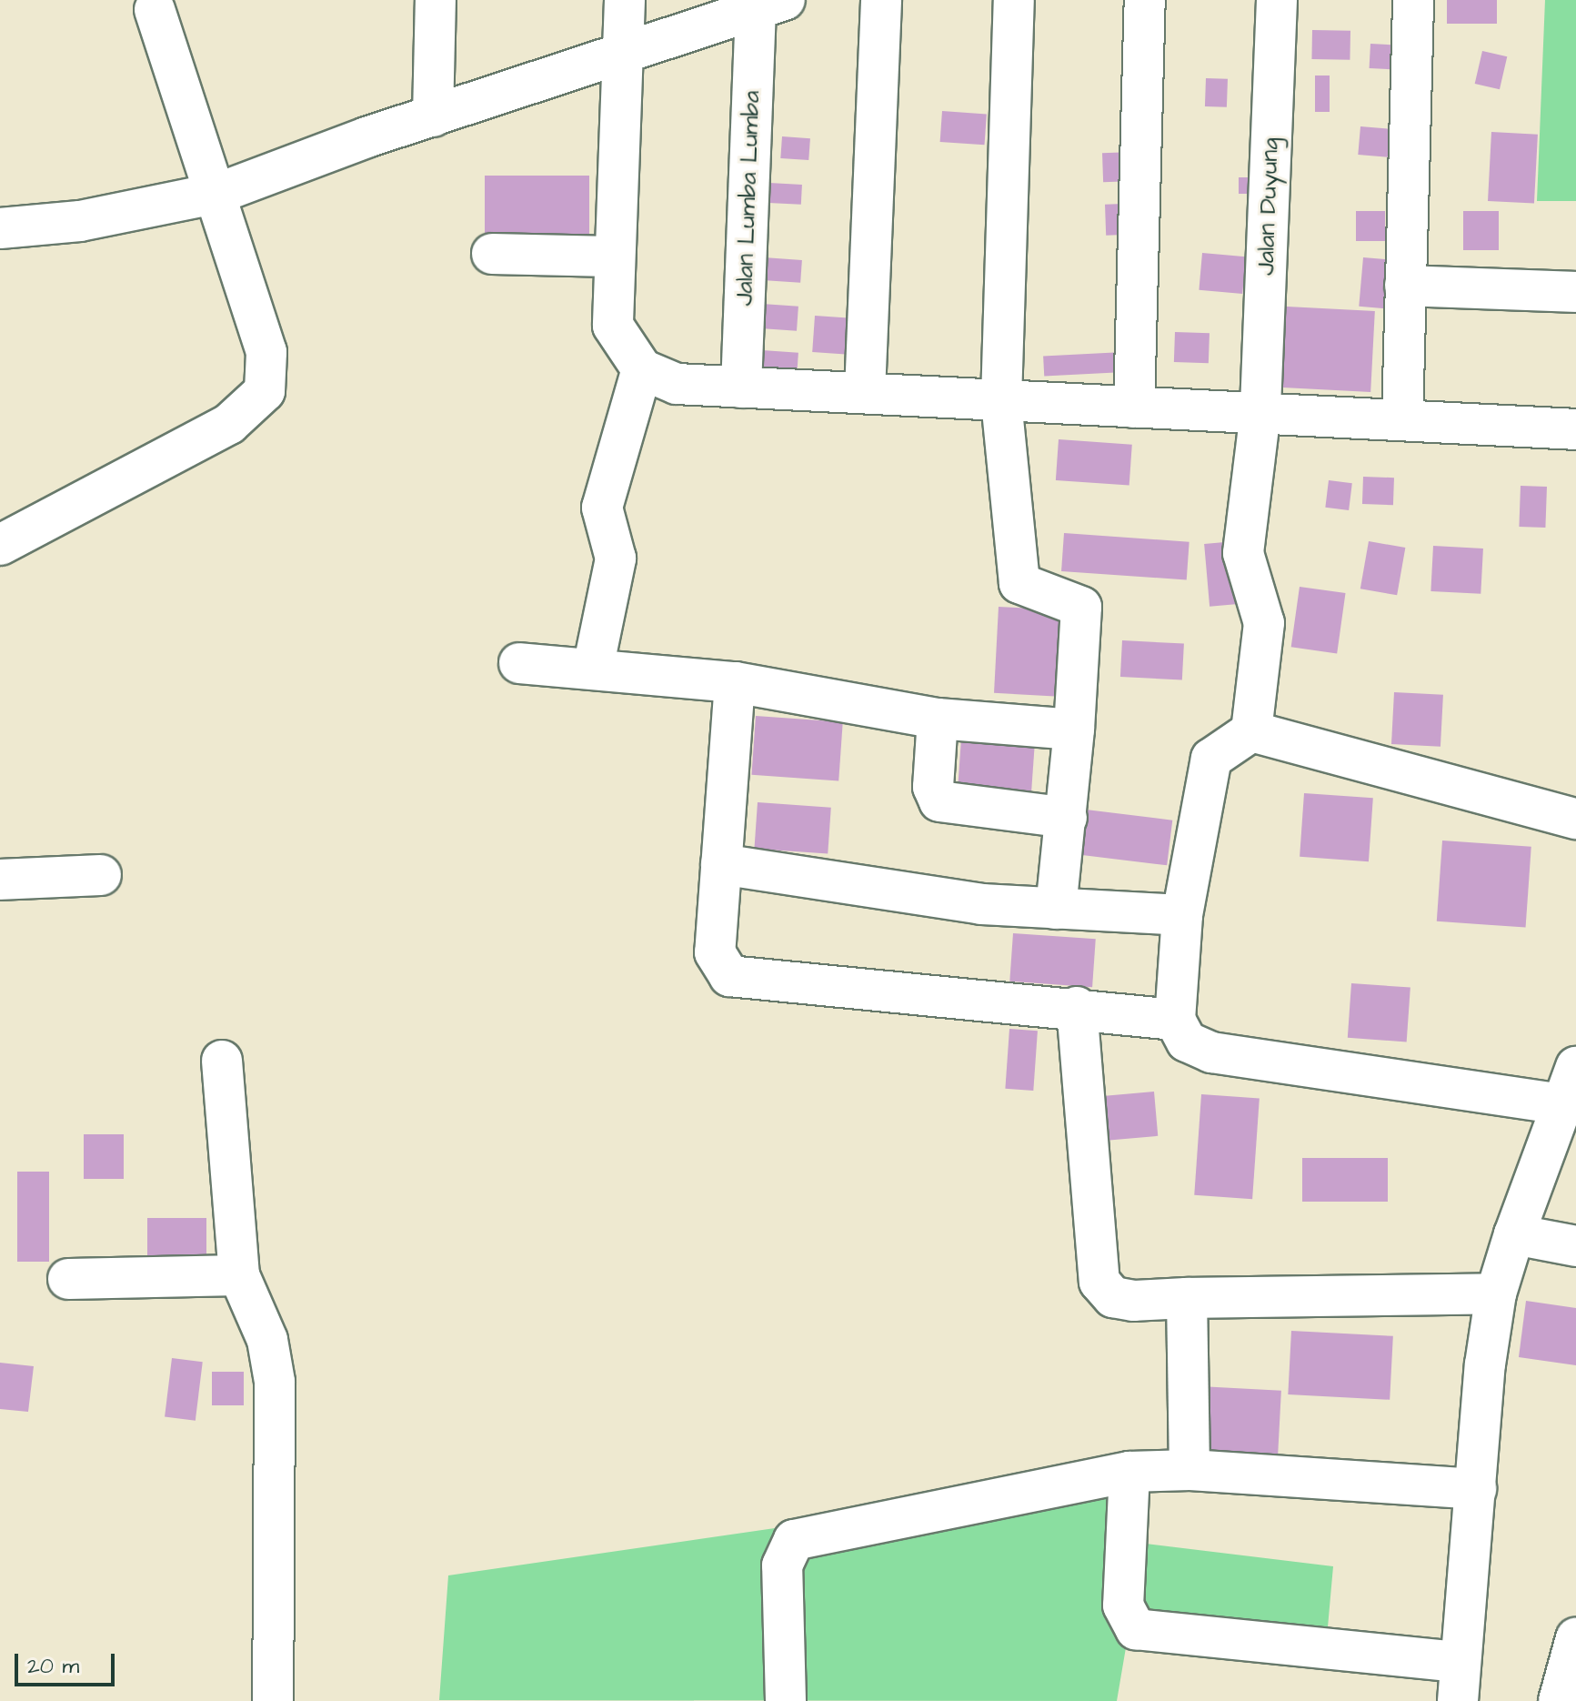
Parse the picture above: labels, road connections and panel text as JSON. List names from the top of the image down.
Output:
{
  "streets": {
    "street": ["Jalan Lumba Lumba", "Jalan Duyung"]
  },
  "scale_bar": "20 m"
}
